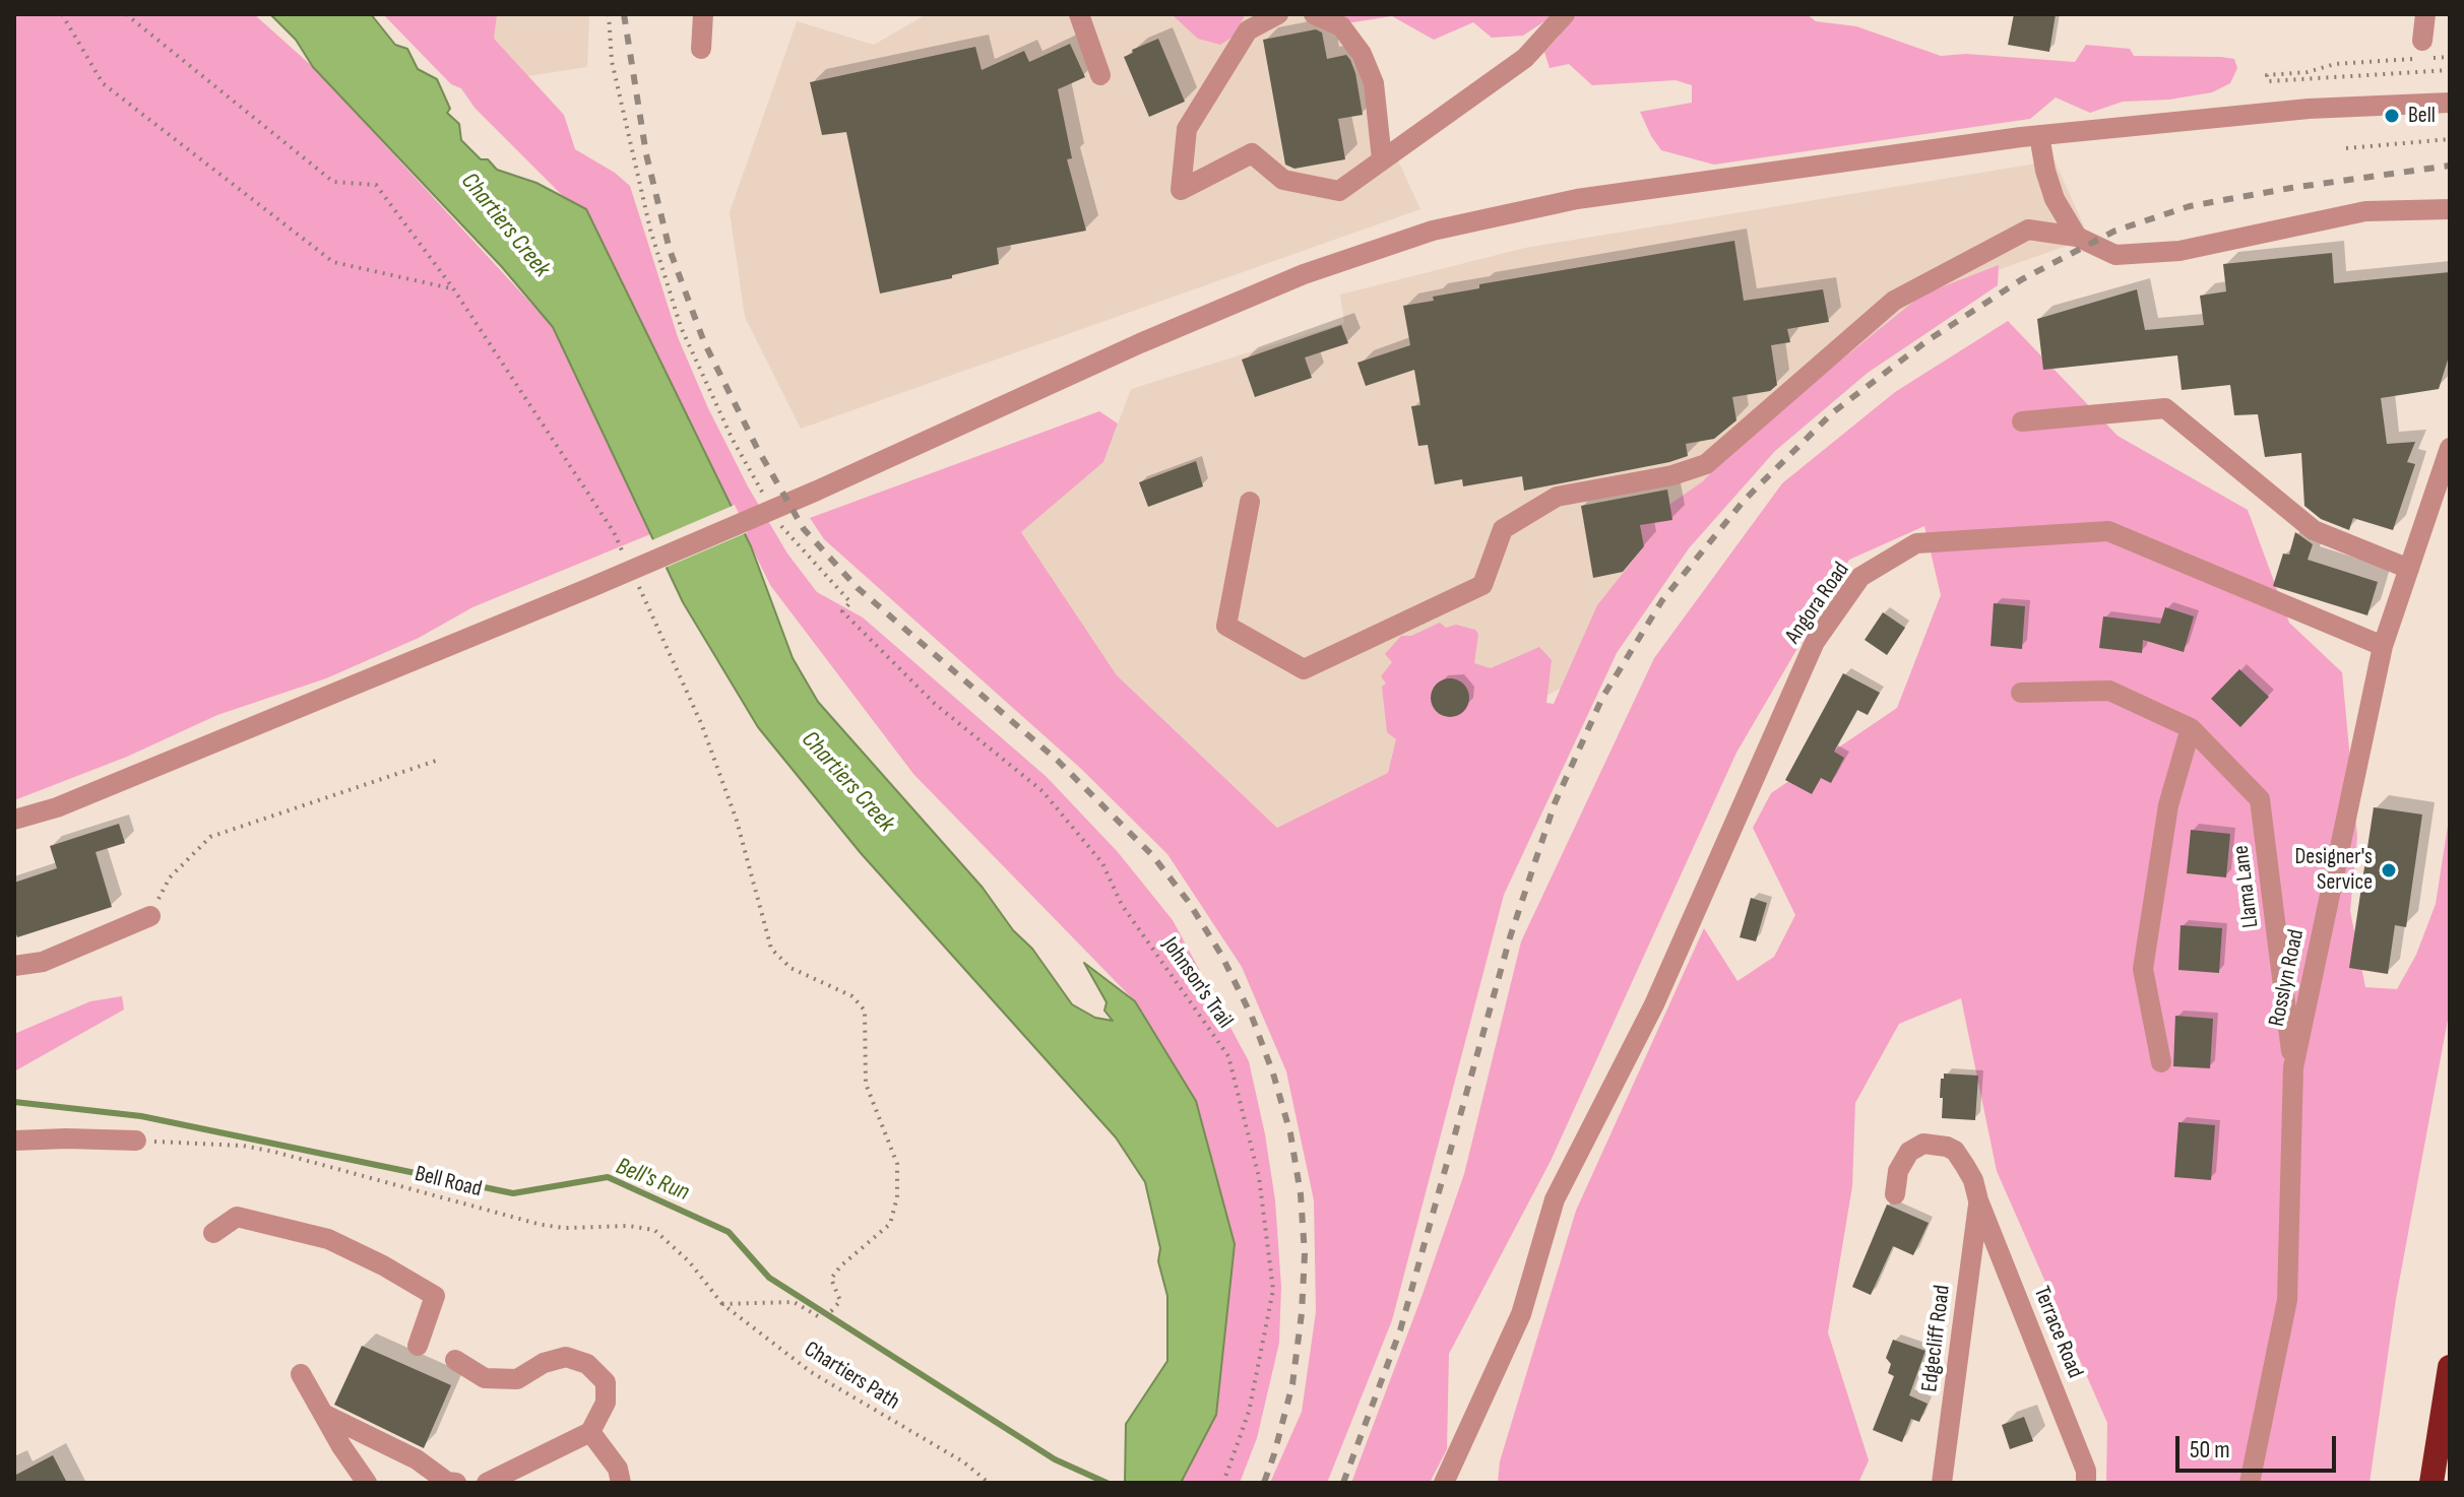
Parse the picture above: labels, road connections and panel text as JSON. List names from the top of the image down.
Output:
{
  "streets": {
    "street": [
      "Angora Road",
      "Llama Lane",
      "Rosslyn Road",
      "Terrace Road",
      "Edgecliff Road"
    ],
    "path": ["Johnson's Trail", "Bell Road", "Chartiers Path"]
  },
  "crossings": [
    ["Angora Road", "Rosslyn Road"],
    ["Llama Lane", "Rosslyn Road"],
    ["Bell Road", "Chartiers Path"],
    ["Terrace Road", "Edgecliff Road"]
  ],
  "water": ["Chartiers Creek", "Bell's Run"],
  "places": ["Bell", "Designer's Service"],
  "scale_bar": "50 m"
}
